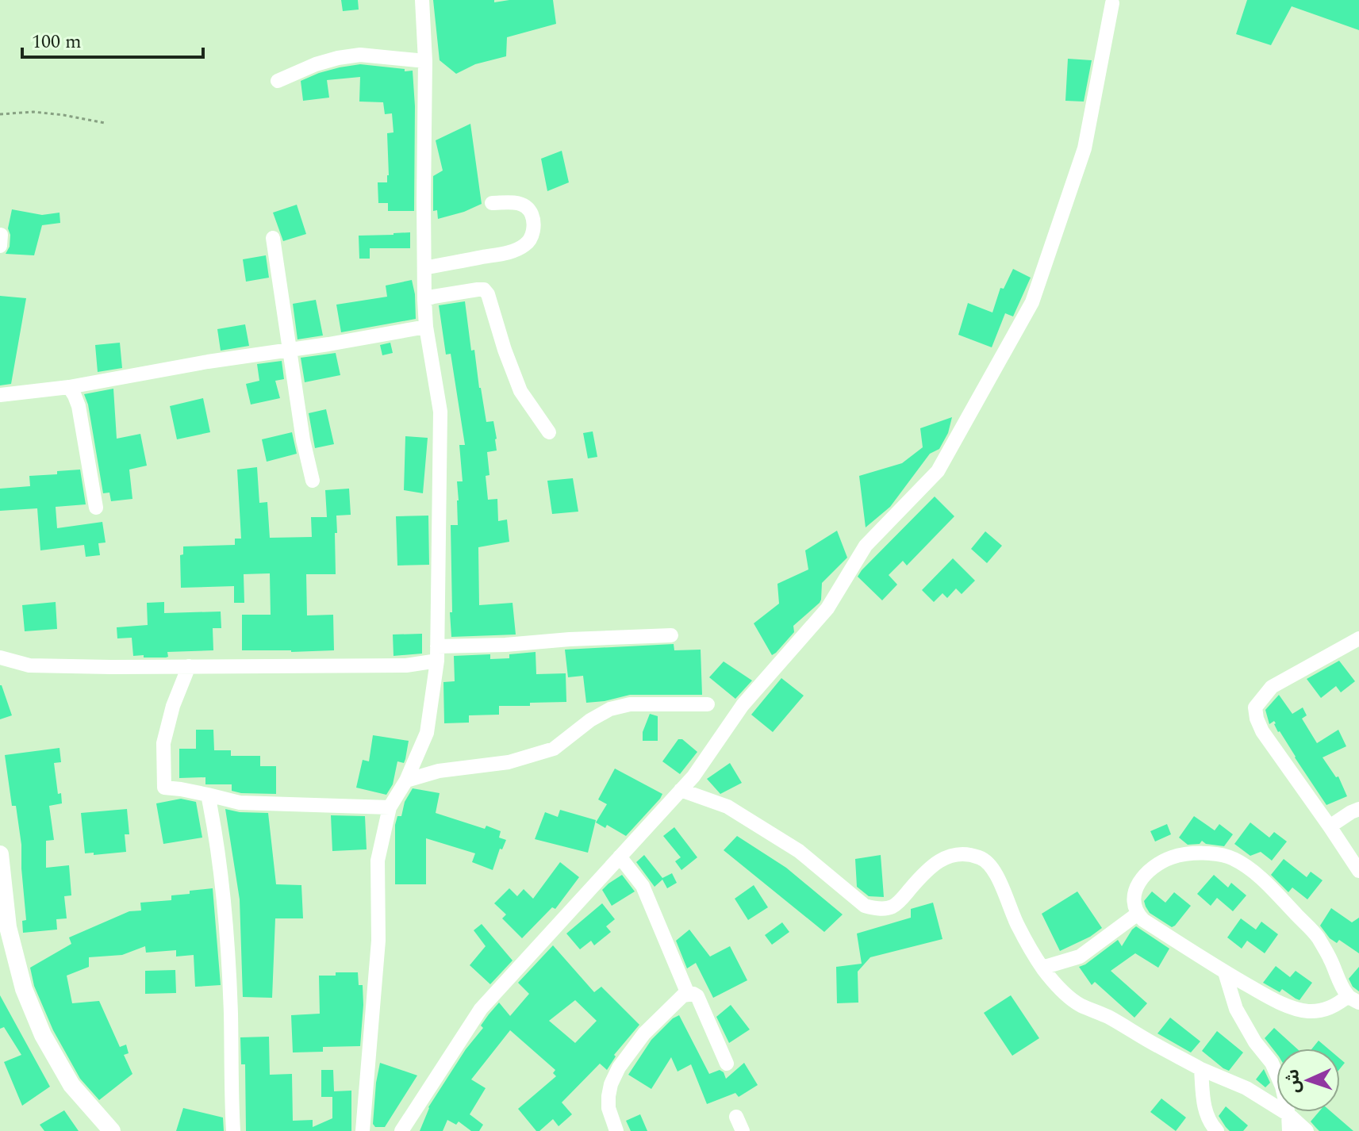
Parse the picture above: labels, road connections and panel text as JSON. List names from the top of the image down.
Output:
{
  "scale_bar": "100 m",
  "north": "left"
}
